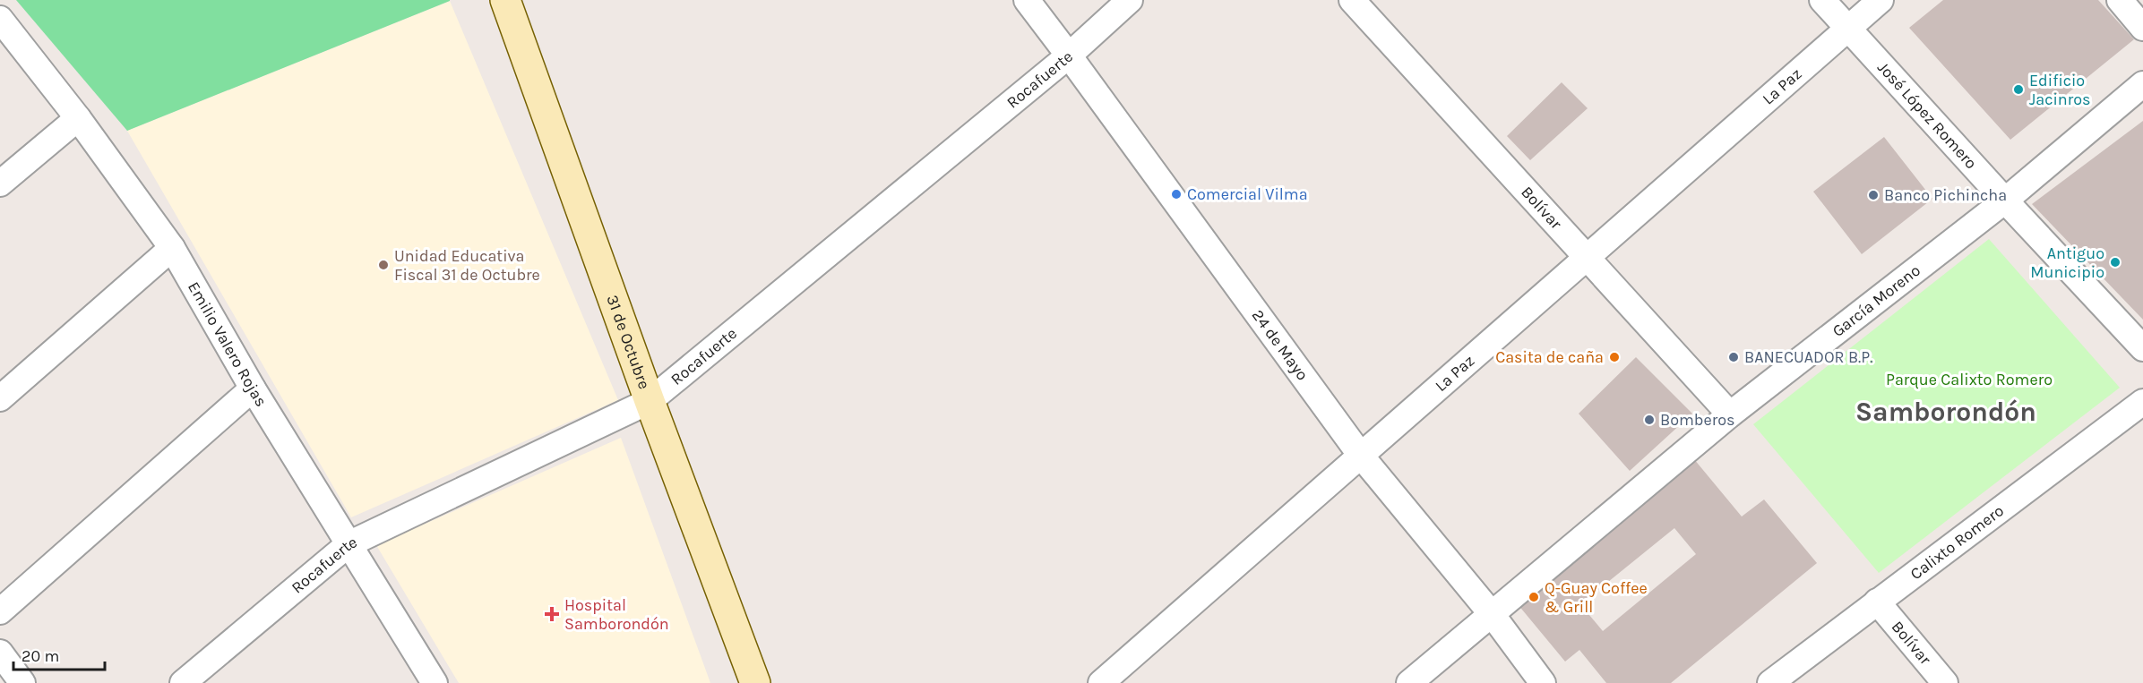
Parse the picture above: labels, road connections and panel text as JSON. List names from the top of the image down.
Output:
{
  "streets": {
    "street": [
      "Rocafuerte",
      "La Paz",
      "José López Romero",
      "Bolívar",
      "García Moreno",
      "31 de Octubre",
      "Emilio Valero Rojas",
      "24 de Mayo",
      "Calixto Romero"
    ]
  },
  "crossings": [
    ["Rocafuerte", "31 de Octubre"],
    ["Rocafuerte", "Emilio Valero Rojas"],
    ["Rocafuerte", "24 de Mayo"],
    ["La Paz", "José López Romero"],
    ["La Paz", "Bolívar"],
    ["La Paz", "24 de Mayo"],
    ["José López Romero", "García Moreno"],
    ["Bolívar", "García Moreno"],
    ["Bolívar", "Calixto Romero"],
    ["García Moreno", "24 de Mayo"]
  ],
  "districts": ["Samborondón"],
  "parks": ["Parque Calixto Romero"],
  "places": {
    "other": [
      "Edificio Jacinros",
      "Comercial Vilma",
      "Banco Pichincha",
      "Antiguo Municipio",
      "Unidad Educativa Fiscal 31 de Octubre",
      "Casita de caña",
      "BANECUADOR B.P.",
      "Bomberos",
      "Q-Guay Coffee & Grill"
    ],
    "health": ["Hospital Samborondón"]
  },
  "scale_bar": "20 m"
}
